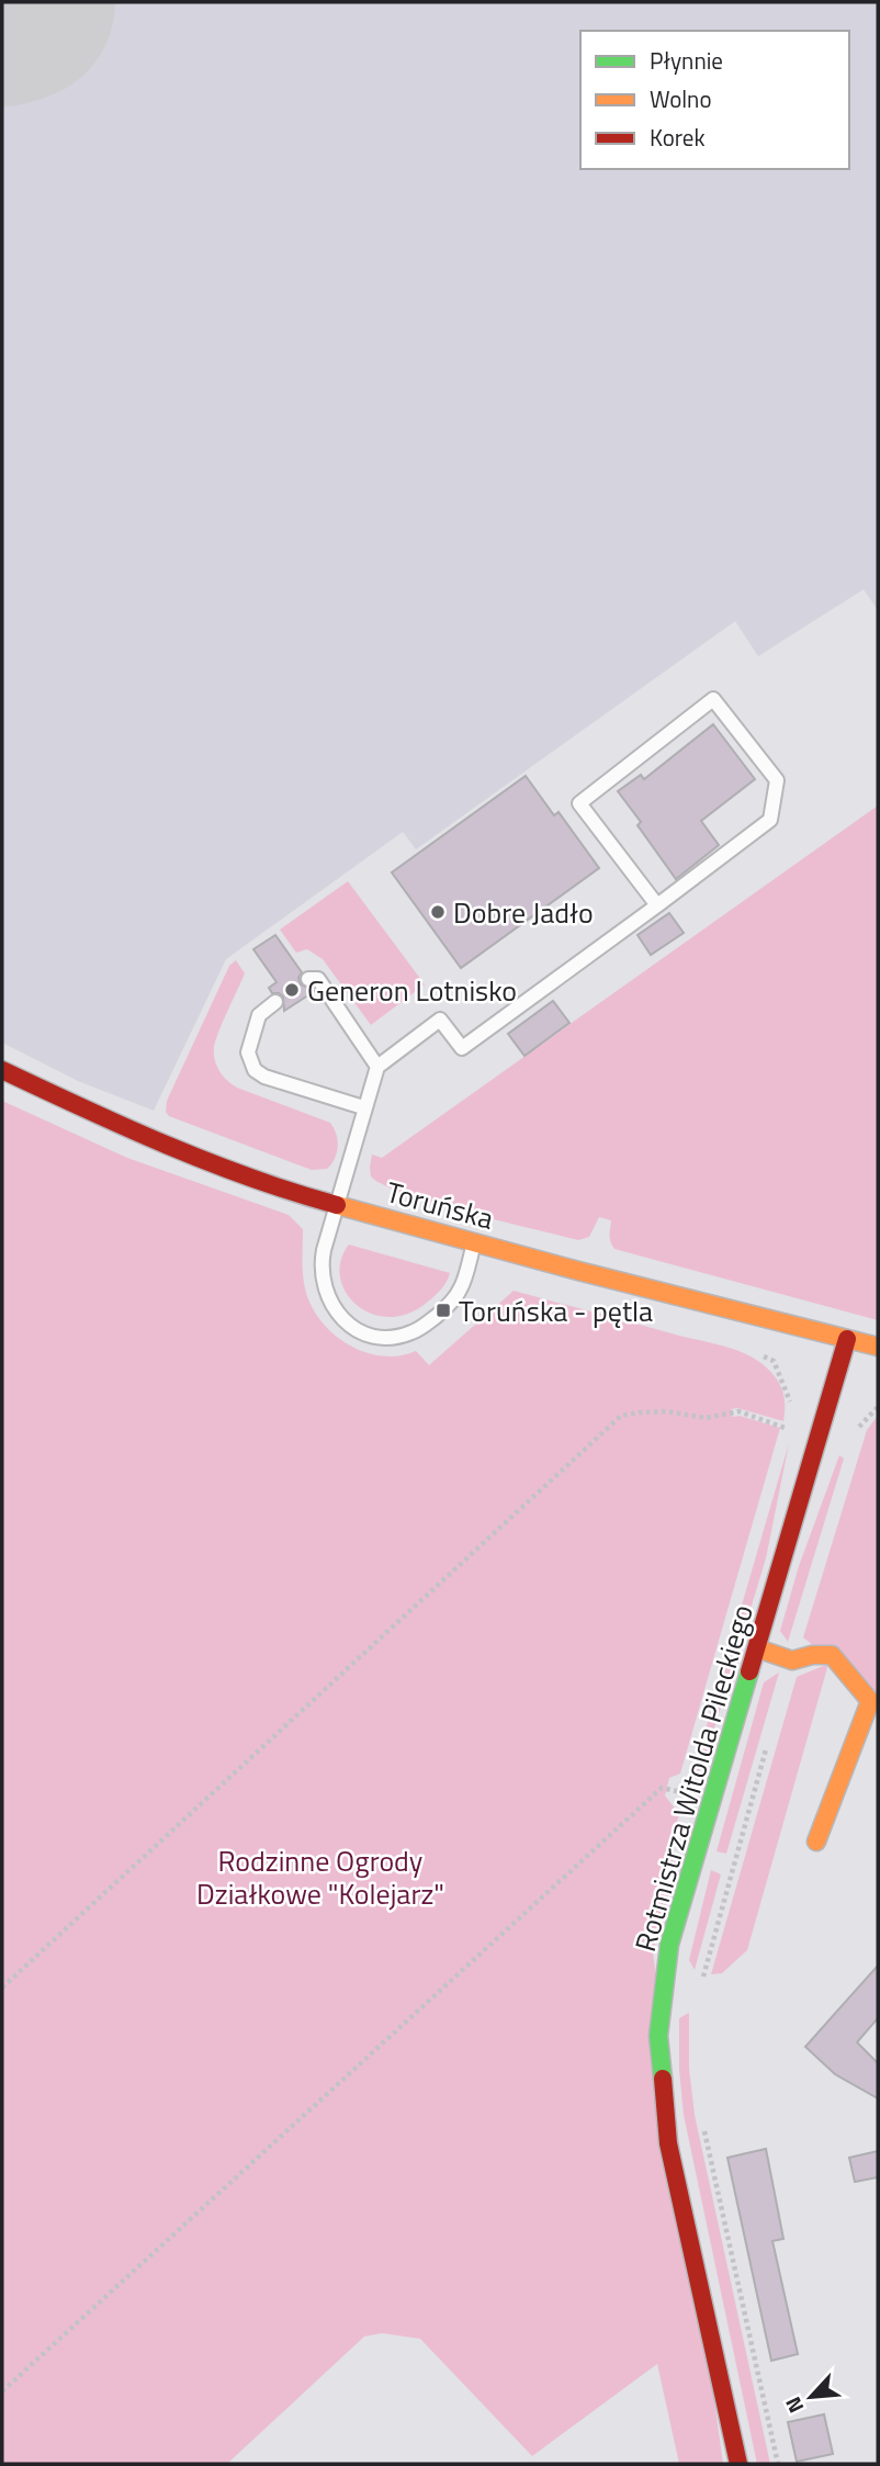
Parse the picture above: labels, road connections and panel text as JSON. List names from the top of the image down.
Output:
{
  "streets": {
    "street": ["Toruńska", "Rotmistrza Witolda Pileckiego"]
  },
  "crossings": [
    ["Toruńska", "Rotmistrza Witolda Pileckiego"]
  ],
  "parks": ["Rodzinne Ogrody Działkowe \"Kolejarz\""],
  "places": {
    "other": ["Dobre Jadło", "Generon Lotnisko"],
    "transit": ["Toruńska - pętla"]
  },
  "legend": ["Płynnie", "Wolno", "Korek"],
  "north": "bottom left"
}
